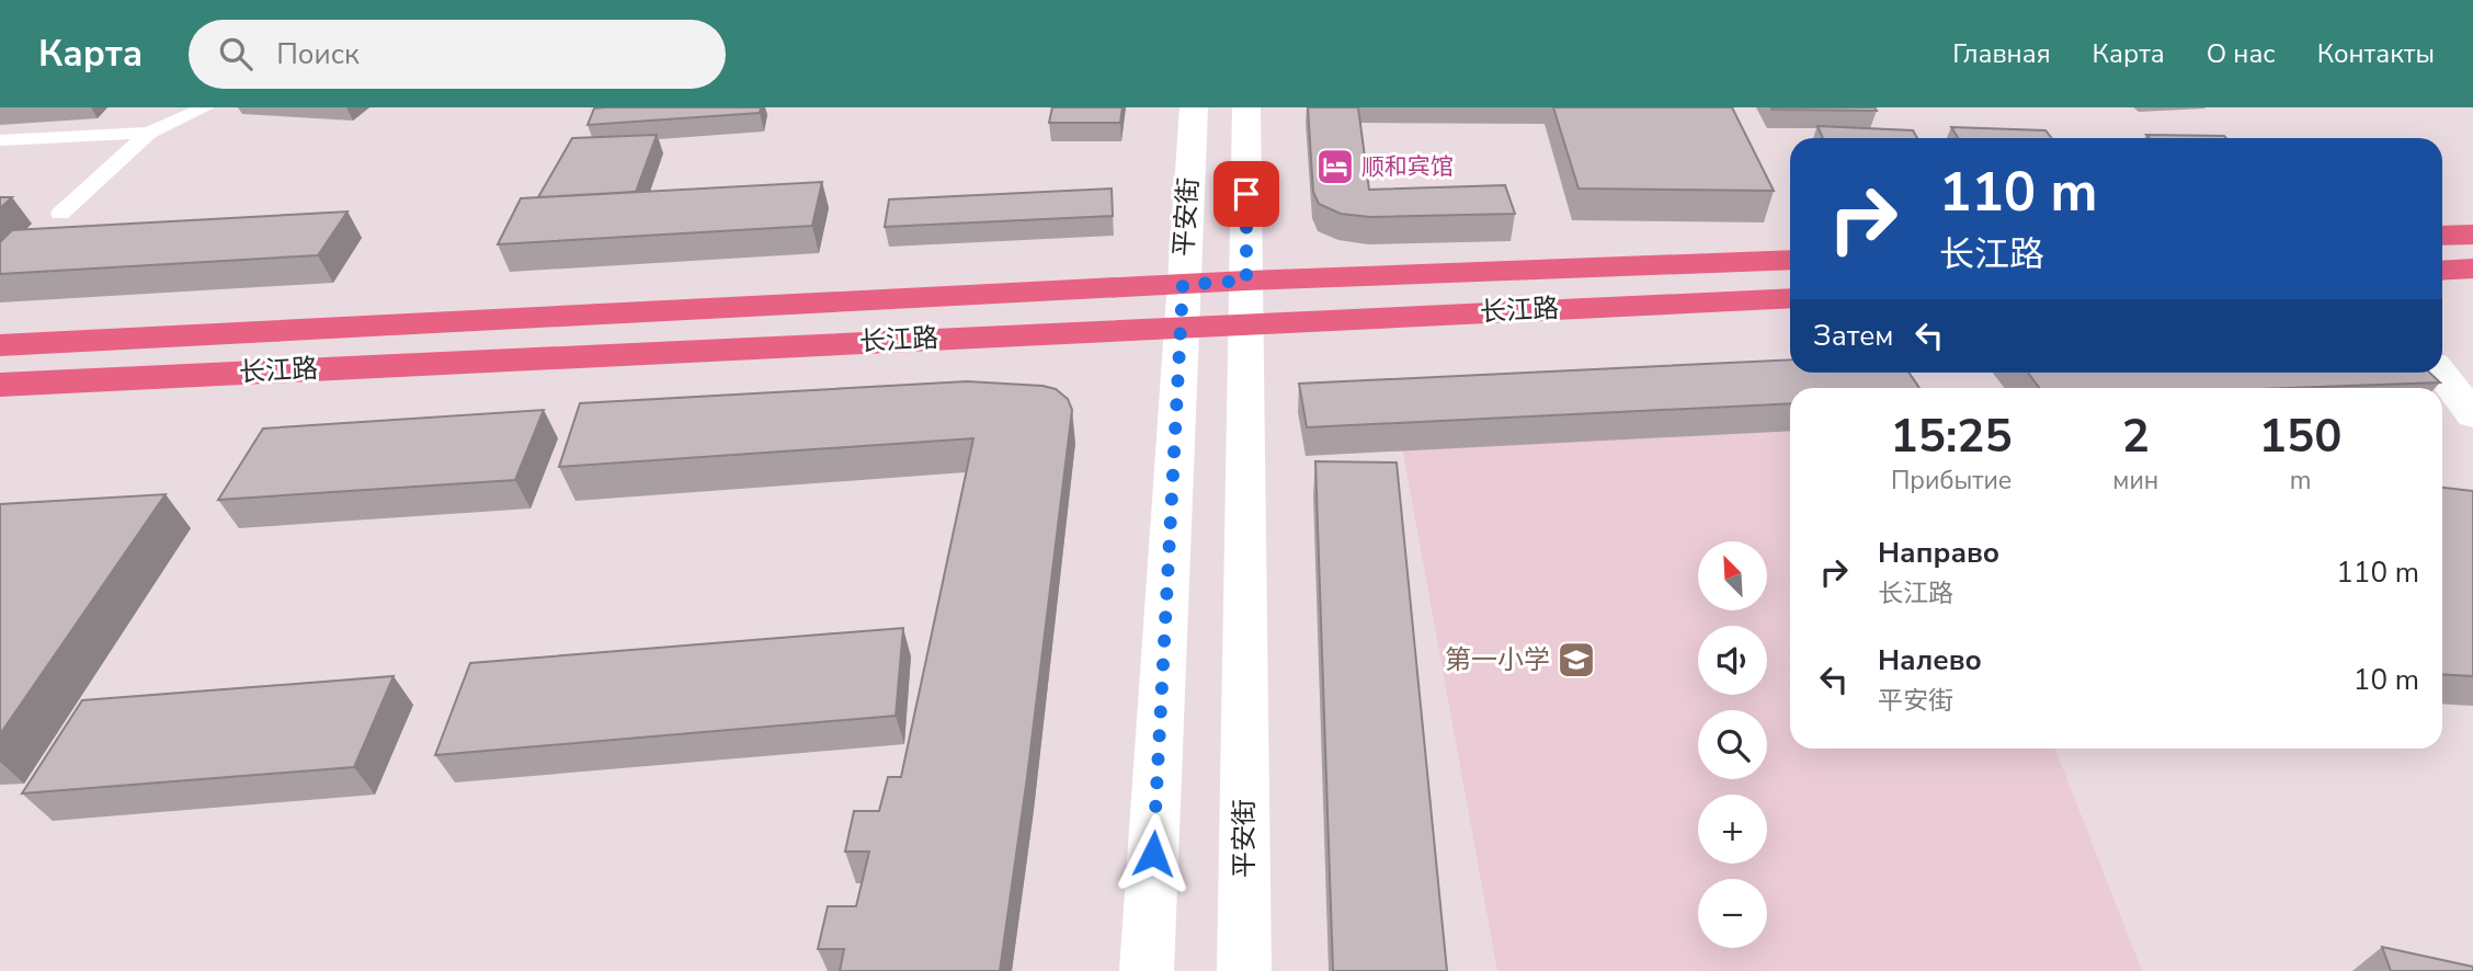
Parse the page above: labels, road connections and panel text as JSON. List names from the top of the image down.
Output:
{
  "streets": {
    "main road": ["平安街", "长江路"]
  },
  "crossings": [
    ["平安街", "长江路"]
  ],
  "places": {
    "hotel": ["顺和宾馆"],
    "school or university": ["第一小学"]
  },
  "north": "top left",
  "page": {
    "header": "Карта",
    "search": "Поиск",
    "nav": [
      "Главная",
      "Карта",
      "О нас",
      "Контакты"
    ],
    "turn": ["110 m", "长江路"],
    "then": "Затем",
    "eta": [
      "15:25",
      "Прибытие",
      "2",
      "мин",
      "150",
      "m"
    ],
    "list": [
      {
        "name": "Направо",
        "note": "长江路",
        "value": "110 m"
      },
      {
        "name": "Налево",
        "note": "平安街",
        "value": "10 m"
      }
    ],
    "map_buttons": ["+", "−"]
  }
}
